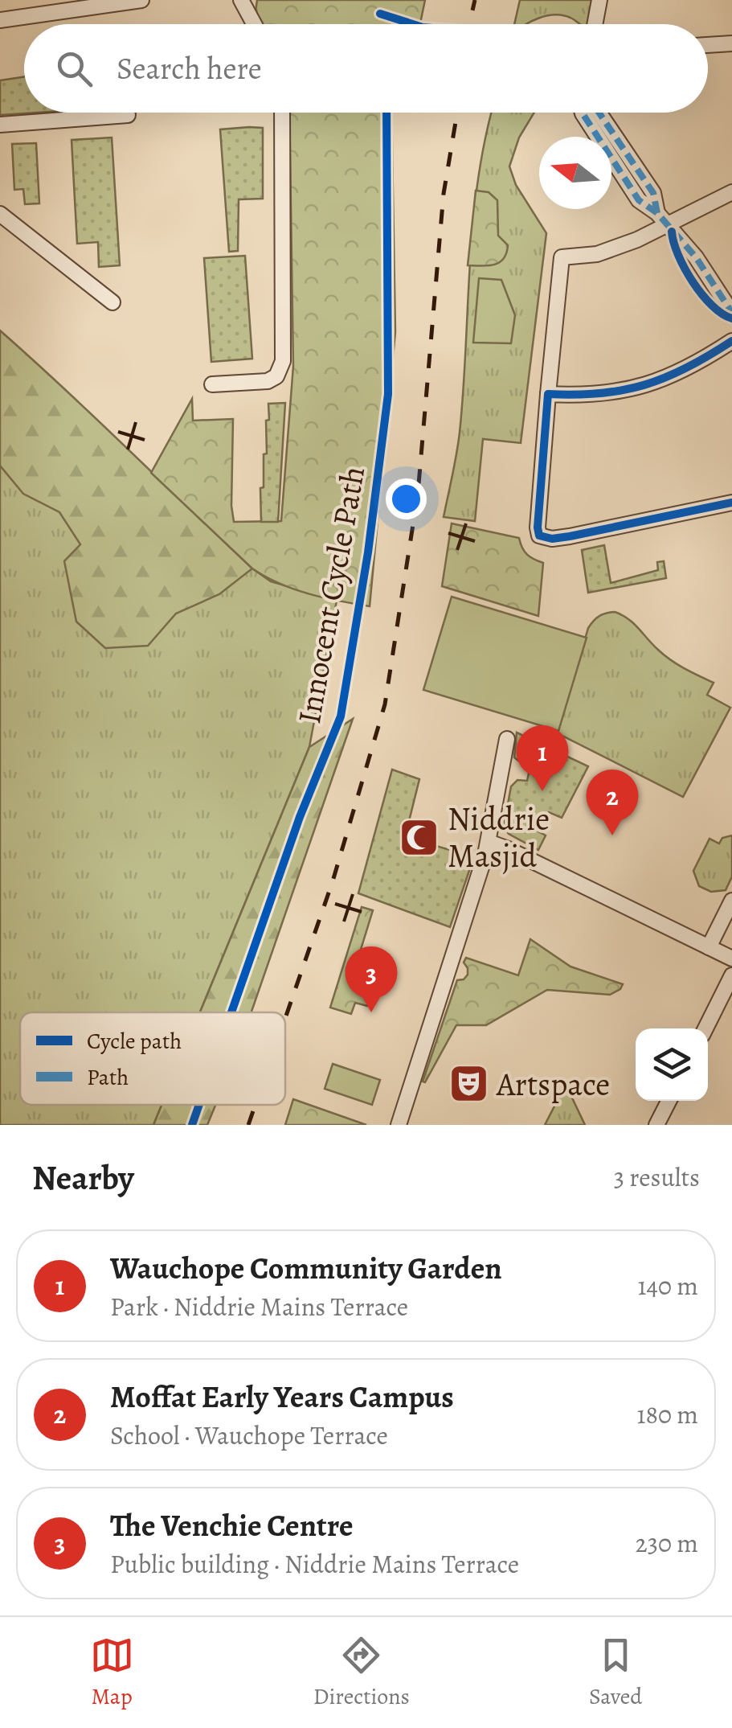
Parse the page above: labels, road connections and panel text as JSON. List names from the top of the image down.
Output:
{
  "streets": {
    "cycle path": ["Innocent Cycle Path"]
  },
  "places": {
    "mosque": ["Niddrie Masjid"],
    "theatre": ["Artspace"]
  },
  "legend": ["Cycle path", "Path"],
  "north": "left",
  "page": {
    "search": "Search here",
    "pins": ["1", "2", "3"],
    "heading": ["Nearby", "3 results"],
    "list": [
      {
        "mark": "1",
        "name": "Wauchope Community Garden",
        "note": "Park · Niddrie Mains Terrace",
        "value": "140 m"
      },
      {
        "mark": "2",
        "name": "Moffat Early Years Campus",
        "note": "School · Wauchope Terrace",
        "value": "180 m"
      },
      {
        "mark": "3",
        "name": "The Venchie Centre",
        "note": "Public building · Niddrie Mains Terrace",
        "value": "230 m"
      }
    ],
    "nav": ["Map", "Directions", "Saved"]
  }
}
